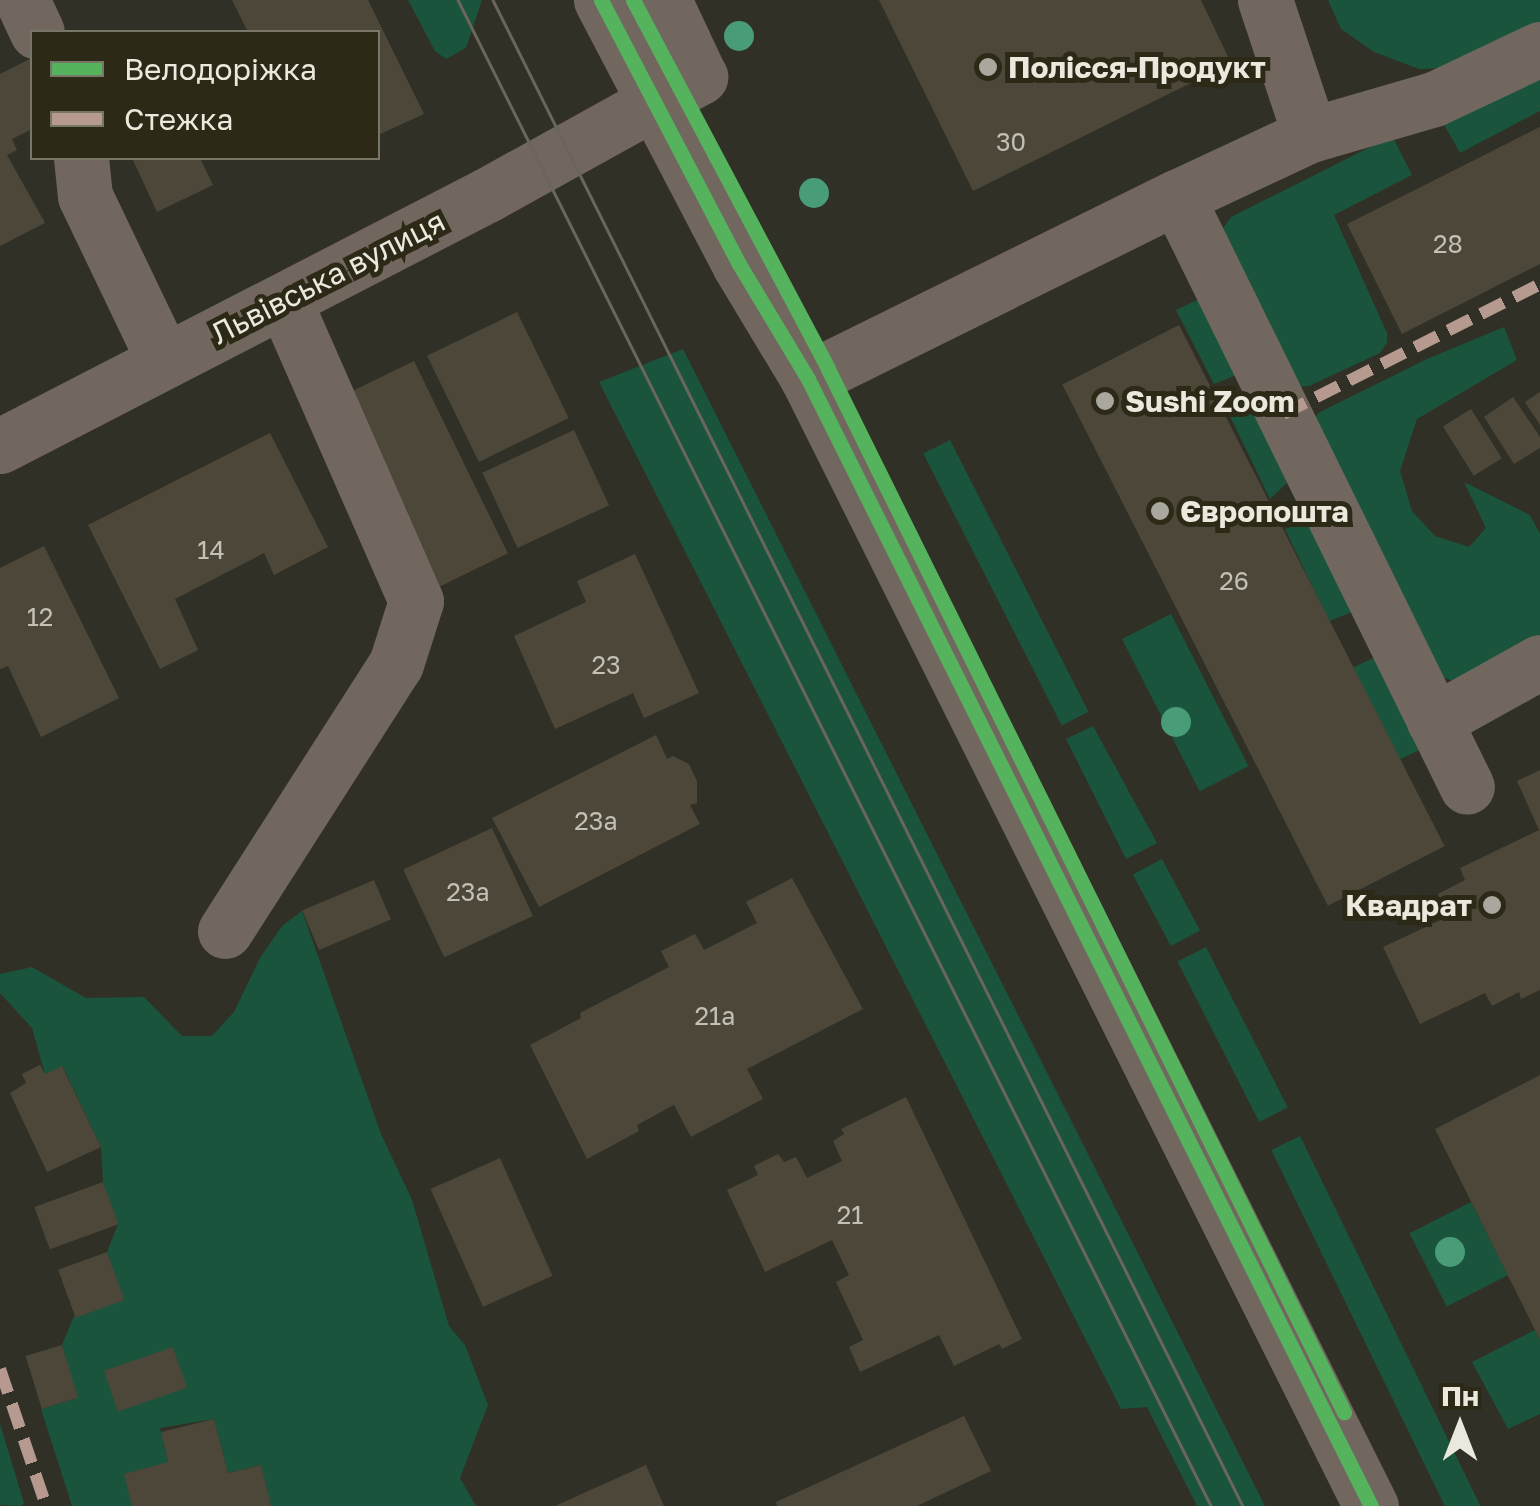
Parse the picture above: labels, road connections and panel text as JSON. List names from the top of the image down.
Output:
{
  "streets": {
    "street": ["Львівська вулиця"]
  },
  "places": [
    "Полісся-Продукт",
    "Sushi Zoom",
    "Європошта",
    "Квадрат"
  ],
  "house_numbers": [
    "30",
    "28",
    "14",
    "26",
    "12",
    "23",
    "23а",
    "23а",
    "21а",
    "21"
  ],
  "legend": ["Велодоріжка", "Стежка"],
  "north": "top"
}
